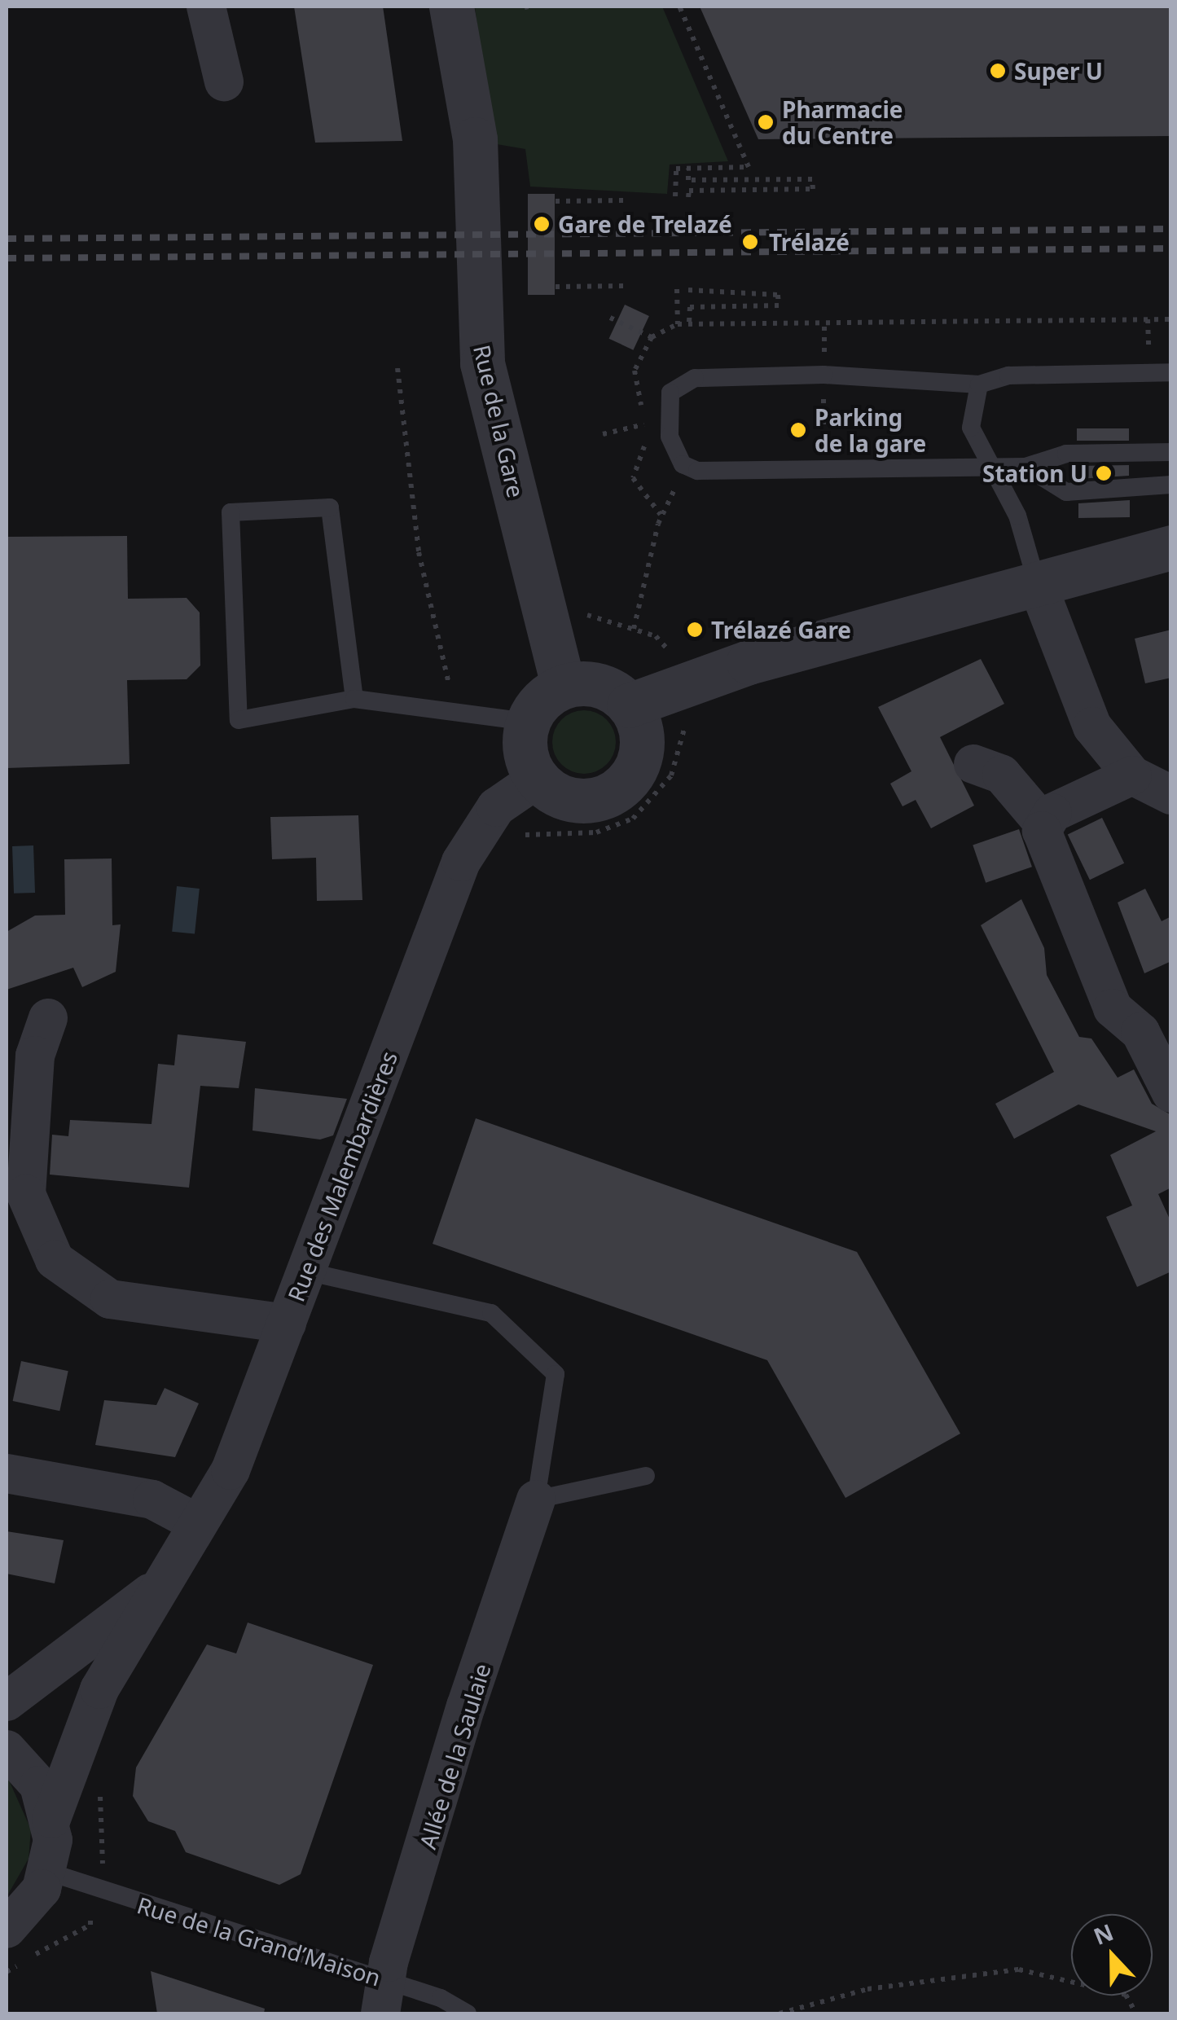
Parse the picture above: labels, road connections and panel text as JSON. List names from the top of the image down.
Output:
{
  "streets": {
    "street": ["Rue de la Gare", "Rue des Malembardières", "Allée de la Saulaie"],
    "lane": ["Rue de la Grand’Maison"]
  },
  "crossings": [
    ["Rue de la Gare", "Rue des Malembardières"],
    ["Allée de la Saulaie", "Rue de la Grand’Maison"]
  ],
  "places": [
    "Super U",
    "Pharmacie du Centre",
    "Gare de Trelazé",
    "Trélazé",
    "Parking de la gare",
    "Station U",
    "Trélazé Gare"
  ],
  "north": "top"
}
